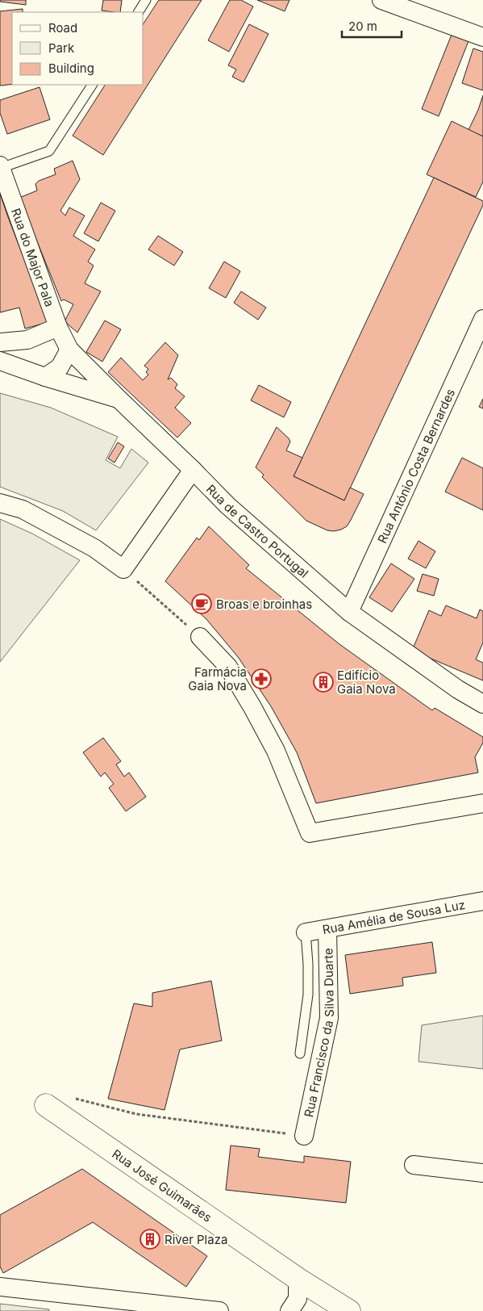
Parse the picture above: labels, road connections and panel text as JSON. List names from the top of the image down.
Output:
{
  "streets": {
    "street": [
      "Rua do Major Pala",
      "Rua António Costa Bernardes",
      "Rua de Castro Portugal",
      "Rua Amélia de Sousa Luz",
      "Rua Francisco da Silva Duarte",
      "Rua José Guimarães"
    ]
  },
  "crossings": [
    ["Rua do Major Pala", "Rua de Castro Portugal"],
    ["Rua António Costa Bernardes", "Rua de Castro Portugal"],
    ["Rua Amélia de Sousa Luz", "Rua Francisco da Silva Duarte"]
  ],
  "places": {
    "cafe": ["Broas e broinhas"],
    "pharmacy": ["Farmácia Gaia Nova"],
    "building": ["Edifício Gaia Nova", "River Plaza"]
  },
  "legend": ["Road", "Park", "Building"],
  "scale_bar": "20 m"
}
